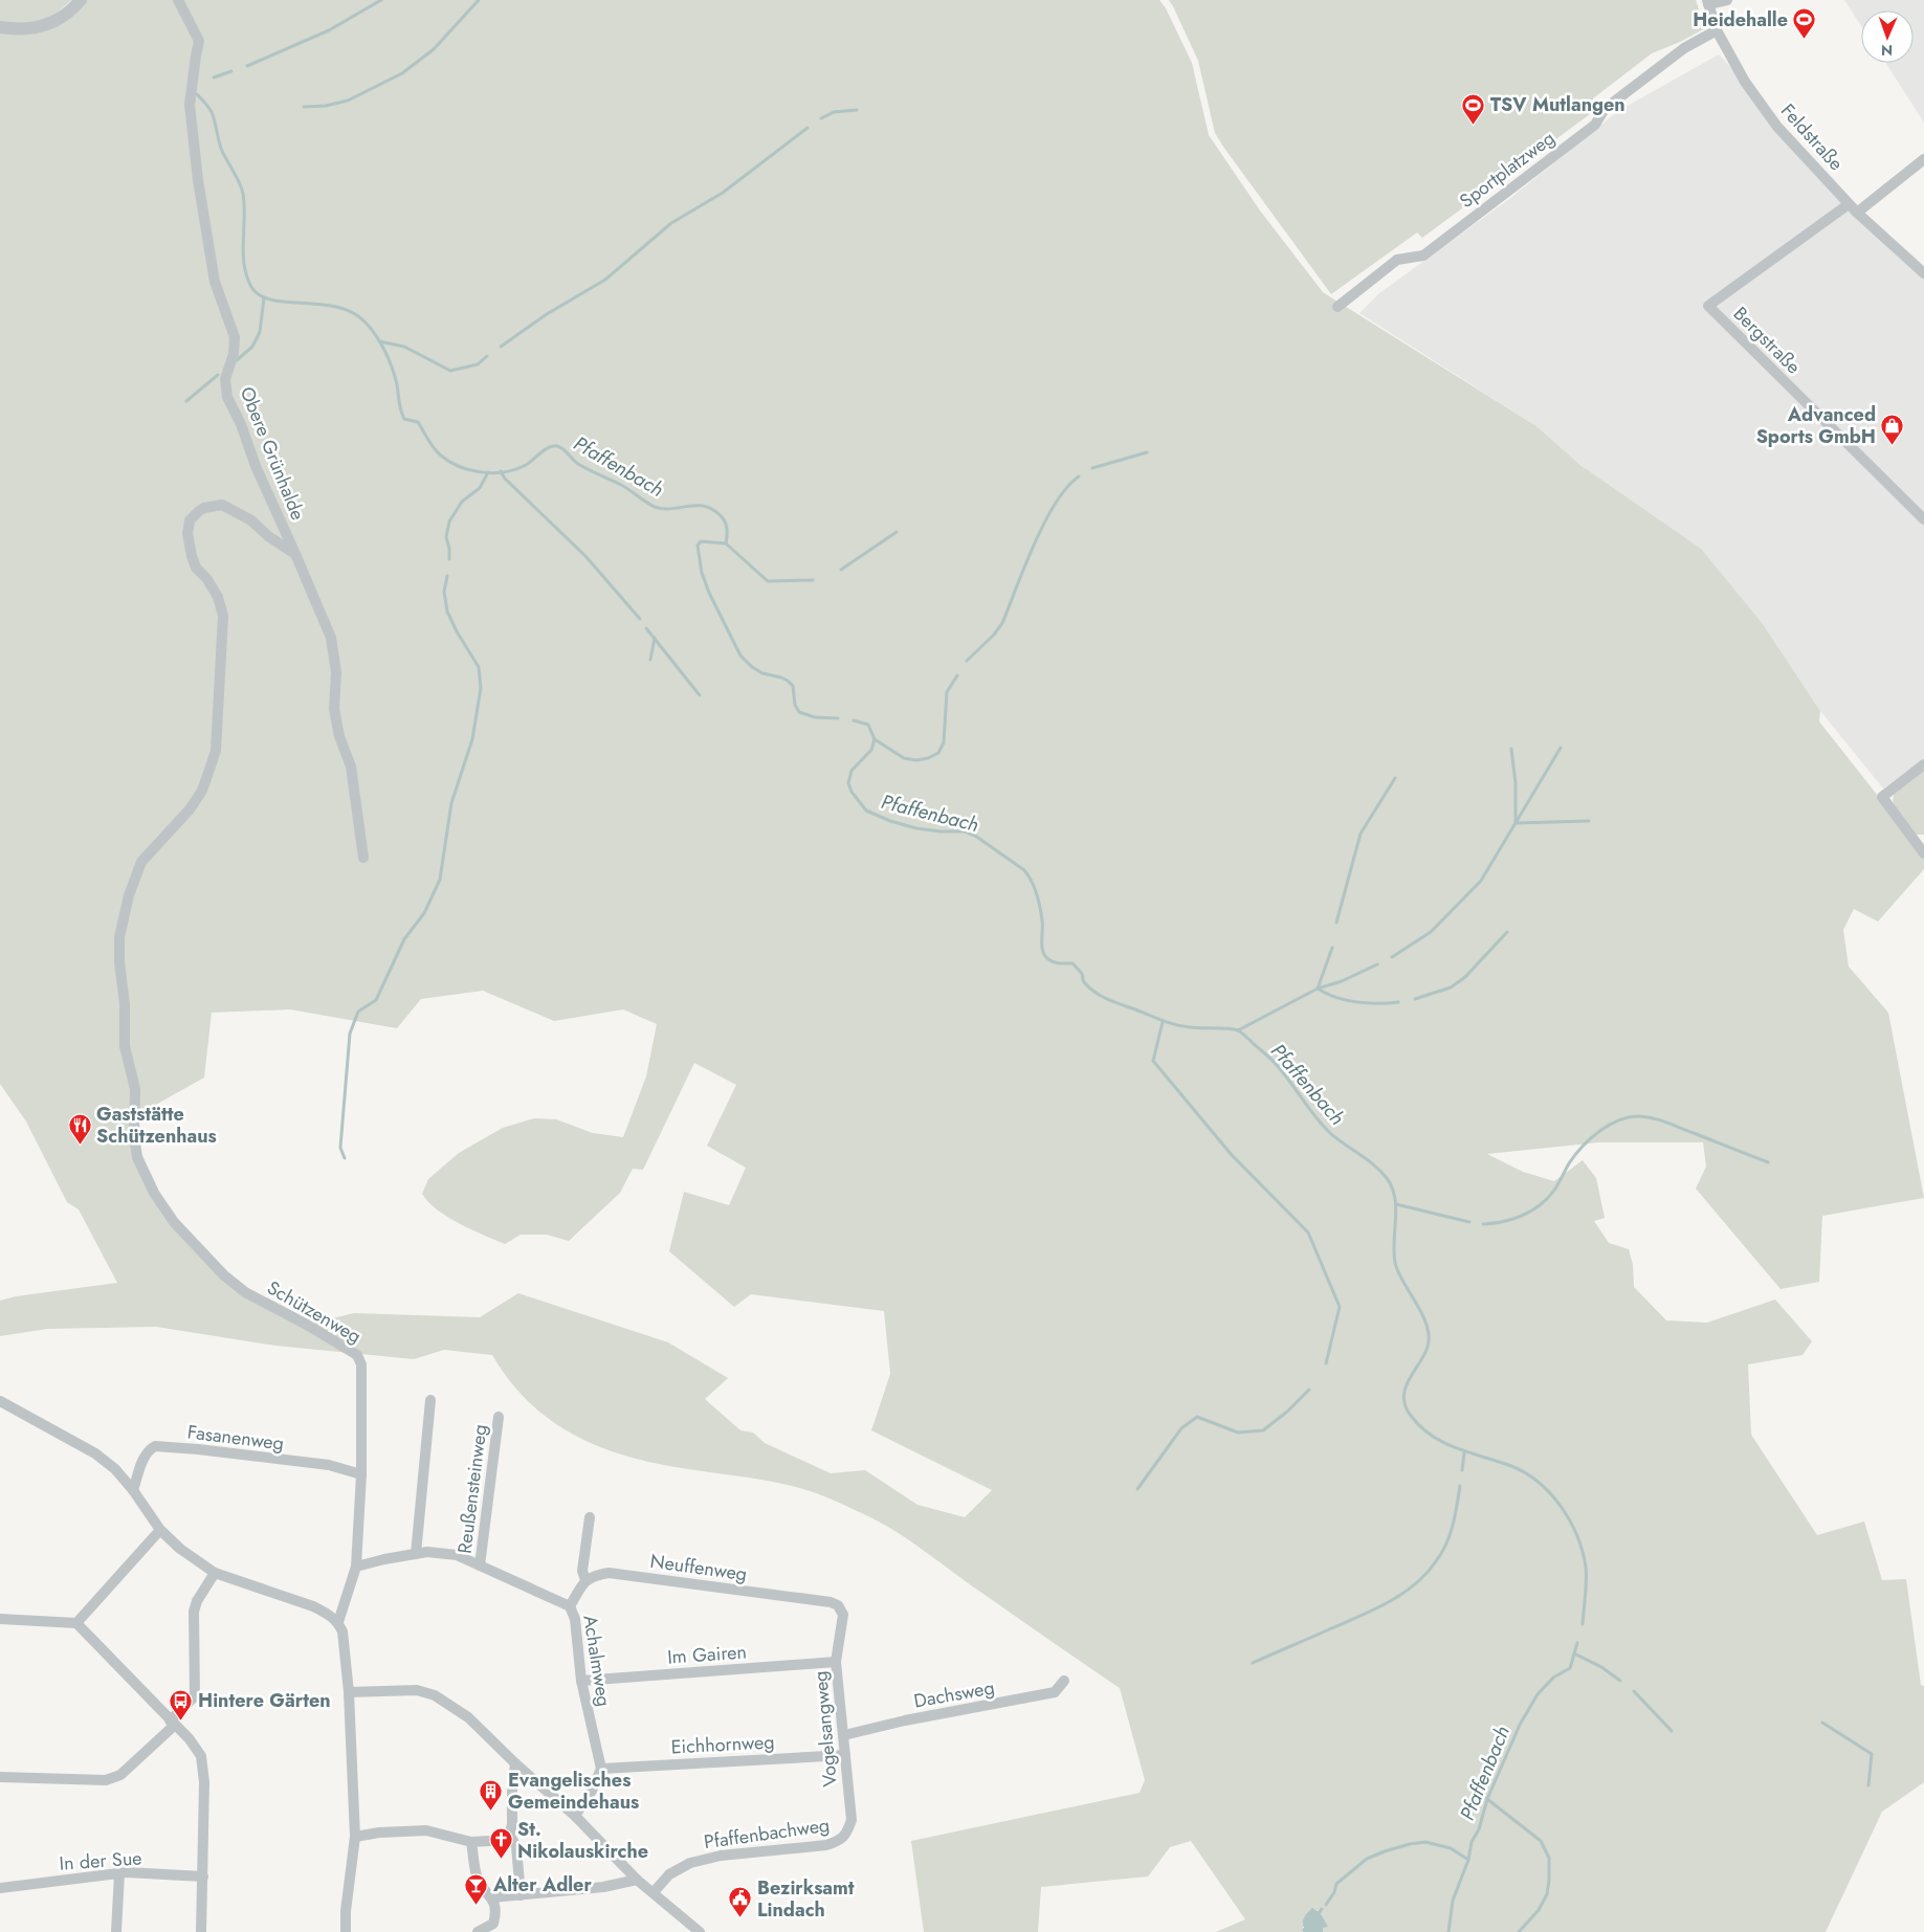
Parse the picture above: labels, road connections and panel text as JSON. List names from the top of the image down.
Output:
{
  "streets": {
    "street": [
      "Feldstraße",
      "Sportplatzweg",
      "Bergstraße",
      "Obere Grünhalde",
      "Schützenweg",
      "Fasanenweg",
      "Reußensteinweg",
      "Neuffenweg",
      "Im Gairen",
      "Achalmweg",
      "Dachsweg",
      "Vogelsangweg",
      "Eichhornweg",
      "Pfaffenbachweg",
      "In der Sue"
    ]
  },
  "crossings": [
    ["Feldstraße", "Sportplatzweg"],
    ["Feldstraße", "Bergstraße"],
    ["Obere Grünhalde", "Schützenweg"],
    ["Schützenweg", "Fasanenweg"],
    ["Schützenweg", "Achalmweg"],
    ["Reußensteinweg", "Achalmweg"],
    ["Neuffenweg", "Vogelsangweg"],
    ["Im Gairen", "Achalmweg"],
    ["Im Gairen", "Vogelsangweg"],
    ["Achalmweg", "Eichhornweg"],
    ["Dachsweg", "Vogelsangweg"],
    ["Vogelsangweg", "Eichhornweg"],
    ["Vogelsangweg", "Pfaffenbachweg"]
  ],
  "water": ["Pfaffenbach"],
  "places": {
    "sports": ["Heidehalle", "TSV Mutlangen"],
    "shop": ["Advanced Sports GmbH"],
    "restaurant": ["Gaststätte Schützenhaus"],
    "bus stop": ["Hintere Gärten"],
    "building": ["Evangelisches Gemeindehaus"],
    "church": ["St. Nikolauskirche"],
    "bar": ["Alter Adler"],
    "public building": ["Bezirksamt Lindach"]
  },
  "north": "bottom"
}
